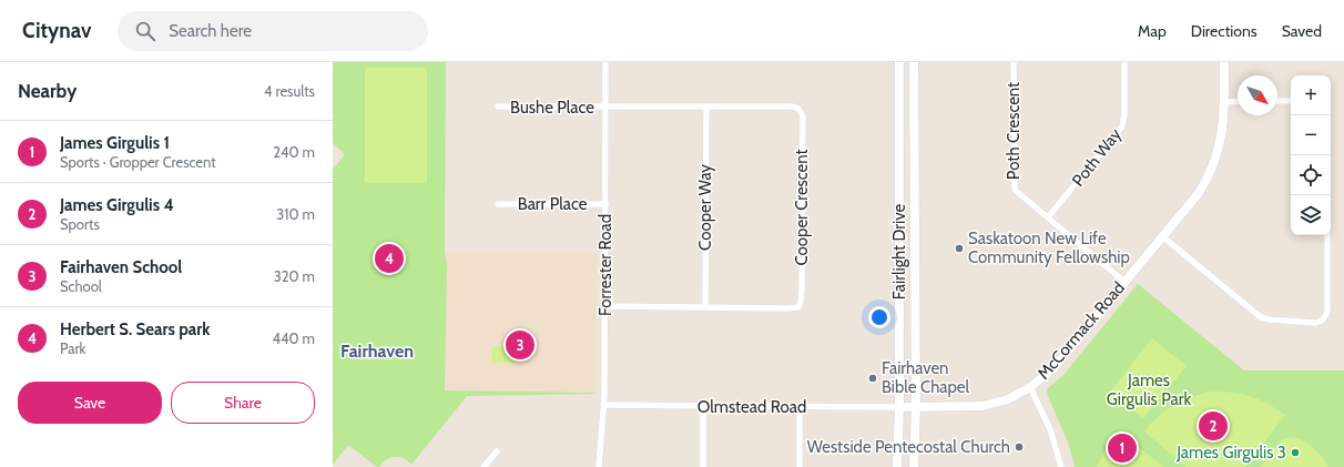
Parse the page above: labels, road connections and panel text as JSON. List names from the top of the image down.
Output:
{
  "streets": {
    "main road": ["Fairlight Drive", "McCormack Road"],
    "street": [
      "Bushe Place",
      "Poth Crescent",
      "Poth Way",
      "Barr Place",
      "Cooper Way",
      "Cooper Crescent",
      "Forrester Road",
      "Olmstead Road"
    ]
  },
  "crossings": [
    ["Bushe Place", "Cooper Crescent"],
    ["Bushe Place", "Forrester Road"],
    ["Poth Crescent", "Poth Way"],
    ["Poth Crescent", "McCormack Road"],
    ["Barr Place", "Forrester Road"],
    ["Cooper Way", "Cooper Crescent"],
    ["Cooper Crescent", "Forrester Road"],
    ["Fairlight Drive", "McCormack Road"],
    ["Fairlight Drive", "Olmstead Road"],
    ["Forrester Road", "Olmstead Road"],
    ["McCormack Road", "Olmstead Road"]
  ],
  "districts": ["Fairhaven"],
  "parks": ["James Girgulis Park"],
  "places": [
    "Saskatoon New Life Community Fellowship",
    "Fairhaven Bible Chapel",
    "Westside Pentecostal Church",
    "James Girgulis 3"
  ],
  "north": "bottom right",
  "page": {
    "header": "Citynav",
    "search": "Search here",
    "nav": ["Map", "Directions", "Saved"],
    "heading": ["Nearby", "4 results"],
    "map_buttons": ["+", "−"],
    "list": [
      {
        "mark": "1",
        "name": "James Girgulis 1",
        "note": "Sports · Gropper Crescent",
        "value": "240 m"
      },
      {
        "mark": "2",
        "name": "James Girgulis 4",
        "note": "Sports",
        "value": "310 m"
      },
      {
        "mark": "3",
        "name": "Fairhaven School",
        "note": "School",
        "value": "320 m"
      },
      {
        "mark": "4",
        "name": "Herbert S. Sears park",
        "note": "Park",
        "value": "440 m"
      }
    ],
    "pins": [
      "4",
      "3",
      "2",
      "1"
    ],
    "buttons": ["Save", "Share"]
  }
}
